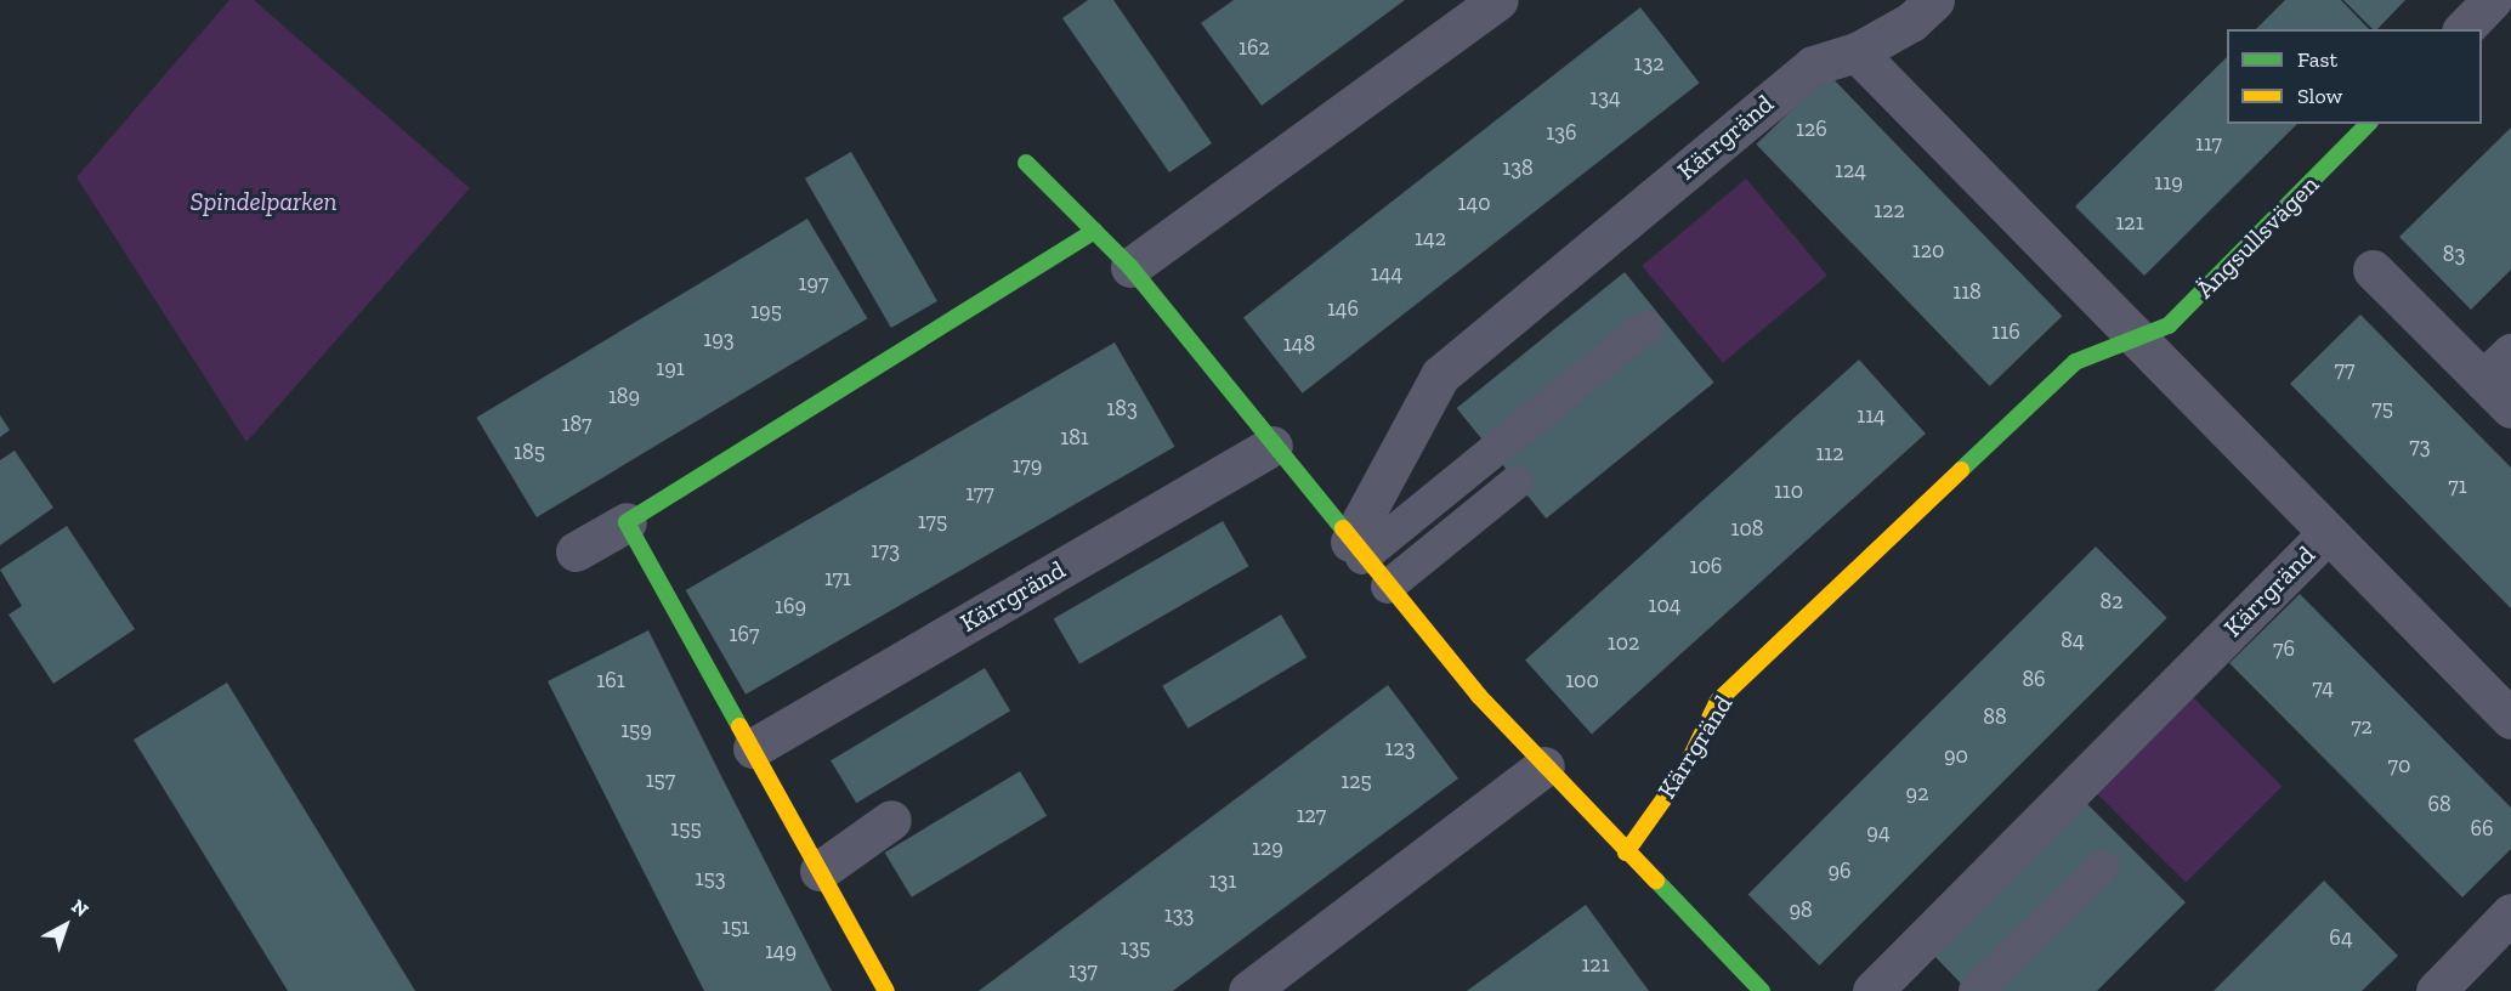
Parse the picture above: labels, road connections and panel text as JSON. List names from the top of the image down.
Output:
{
  "streets": {
    "street": ["Kärrgränd", "Ängsullsvägen"]
  },
  "crossings": [
    ["Kärrgränd", "Ängsullsvägen"]
  ],
  "parks": ["Spindelparken"],
  "house_numbers": [
    "162",
    "132",
    "134",
    "126",
    "136",
    "117",
    "138",
    "124",
    "119",
    "140",
    "122",
    "121",
    "142",
    "120",
    "83",
    "144",
    "197",
    "118",
    "146",
    "195",
    "116",
    "193",
    "148",
    "191",
    "77",
    "189",
    "183",
    "75",
    "114",
    "187",
    "181",
    "73",
    "185",
    "112",
    "179",
    "71",
    "110",
    "177",
    "175",
    "108",
    "173",
    "106",
    "171",
    "82",
    "104",
    "169",
    "167",
    "84",
    "102",
    "76",
    "86",
    "161",
    "100",
    "74",
    "88",
    "72",
    "159",
    "123",
    "90",
    "70",
    "157",
    "125",
    "92",
    "68",
    "127",
    "155",
    "66",
    "94",
    "129",
    "96",
    "153",
    "131",
    "98",
    "133",
    "151",
    "64",
    "135",
    "149",
    "121",
    "137"
  ],
  "legend": ["Fast", "Slow"],
  "north": "top right"
}
